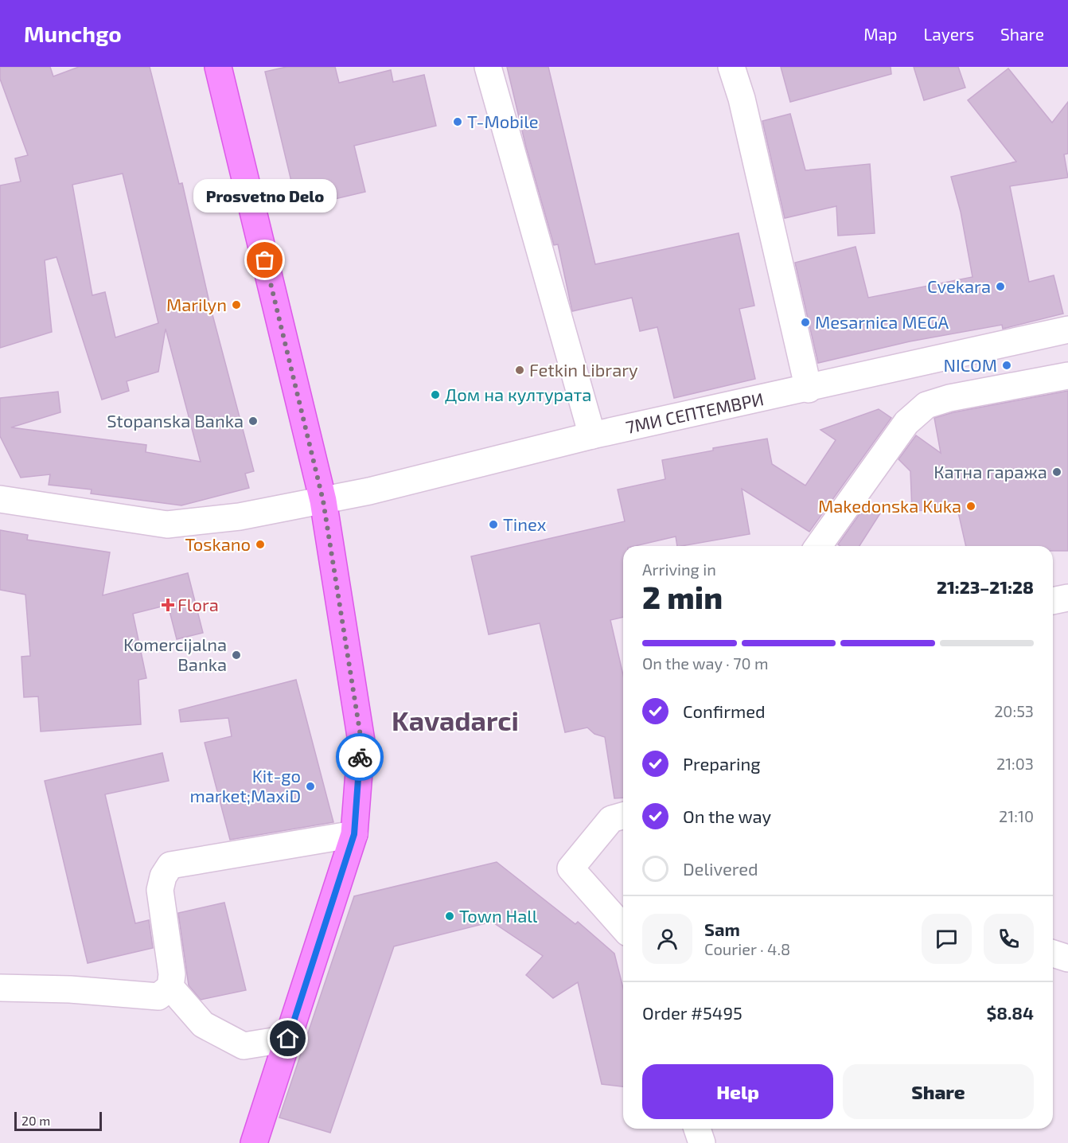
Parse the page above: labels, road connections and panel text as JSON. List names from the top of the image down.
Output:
{
  "streets": {
    "street": ["7МИ СЕПТЕМВРИ"]
  },
  "districts": ["Kavadarci"],
  "places": {
    "other": [
      "T-Mobile",
      "Prosvetno Delo",
      "Cvekara",
      "Marilyn",
      "Mesarnica MEGA",
      "NICOM",
      "Fetkin Library",
      "Дом на културата",
      "Stopanska Banka",
      "Катна гаража",
      "Makedonska Kuka",
      "Tinex",
      "Toskano",
      "Komercijalna Banka",
      "Kit-go market;MaxiD",
      "Town Hall"
    ],
    "health": ["Flora"]
  },
  "scale_bar": "20 m",
  "page": {
    "header": "Munchgo",
    "nav": ["Map", "Layers", "Share"],
    "bubble": "Prosvetno Delo",
    "heading": ["2 min", "Arriving in", "21:23–21:28"],
    "panel": [
      "Sam",
      "Courier · 4.8",
      "Order #5495",
      "$8.84"
    ],
    "bar": "On the way · 70 m",
    "list": [
      ["Confirmed", "20:53"],
      ["Preparing", "21:03"],
      ["On the way", "21:10"],
      "Delivered"
    ],
    "buttons": ["Help", "Share"],
    "scale": "20 m"
  }
}
